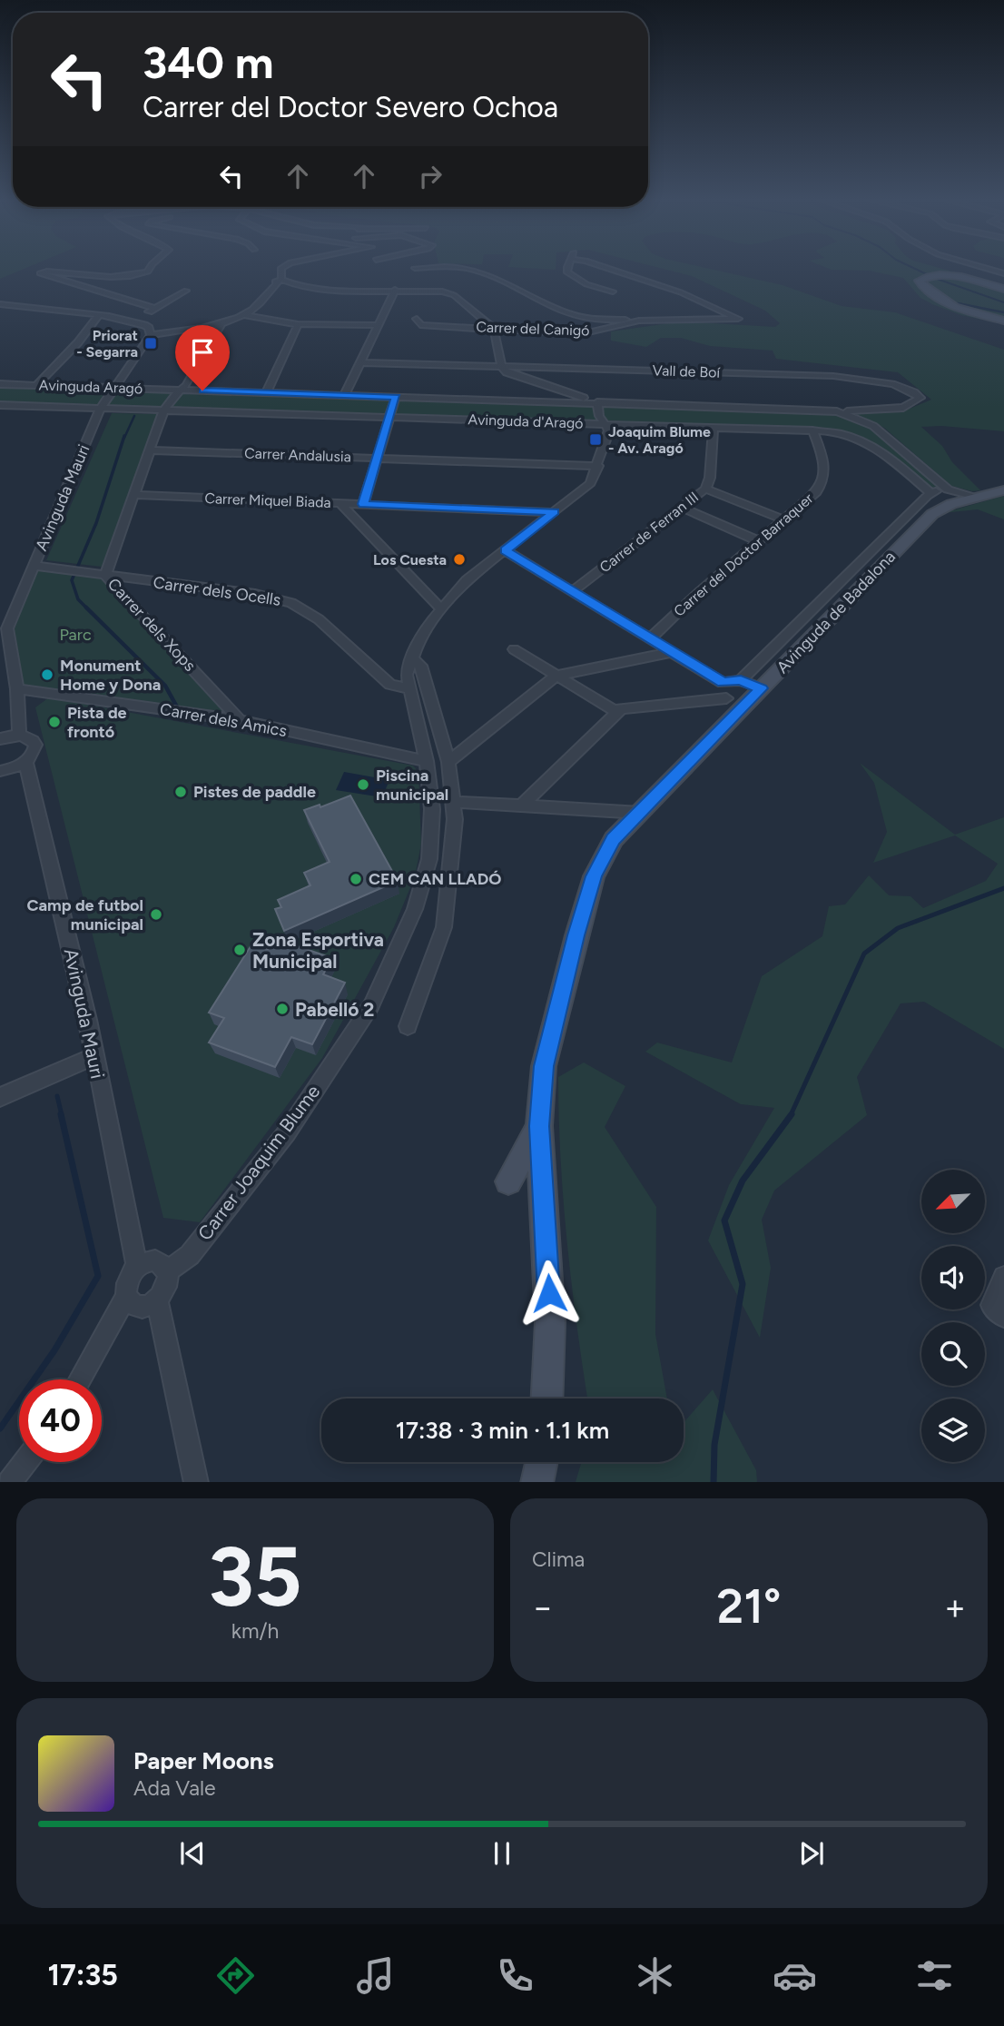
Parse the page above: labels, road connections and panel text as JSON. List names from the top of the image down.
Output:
{
  "streets": {
    "street": [
      "Carrer del Canigó",
      "Vall de Boí",
      "Avinguda Aragó",
      "Avinguda d'Aragó",
      "Carrer Andalusia",
      "Avinguda Mauri",
      "Carrer Miquel Biada",
      "Carrer de Ferran III",
      "Carrer del Doctor Barraquer",
      "Carrer dels Ocells",
      "Avinguda de Badalona",
      "Carrer dels Xops",
      "Carrer dels Amics",
      "Carrer Joaquim Blume"
    ]
  },
  "crossings": [
    ["Vall de Boí", "Avinguda d'Aragó"],
    ["Avinguda Aragó", "Avinguda d'Aragó"],
    ["Avinguda Aragó", "Avinguda Mauri"],
    ["Avinguda Aragó", "Carrer dels Xops"],
    ["Avinguda d'Aragó", "Avinguda Mauri"],
    ["Avinguda d'Aragó", "Carrer de Ferran III"],
    ["Avinguda d'Aragó", "Carrer del Doctor Barraquer"],
    ["Avinguda d'Aragó", "Avinguda de Badalona"],
    ["Avinguda d'Aragó", "Carrer dels Xops"],
    ["Carrer Andalusia", "Carrer dels Xops"],
    ["Avinguda Mauri", "Carrer dels Ocells"],
    ["Avinguda Mauri", "Carrer dels Amics"],
    ["Avinguda Mauri", "Carrer Joaquim Blume"],
    ["Carrer Miquel Biada", "Carrer dels Xops"],
    ["Carrer dels Ocells", "Carrer dels Xops"],
    ["Carrer dels Ocells", "Carrer Joaquim Blume"],
    ["Carrer dels Xops", "Carrer dels Amics"],
    ["Carrer dels Amics", "Carrer Joaquim Blume"]
  ],
  "parks": ["Parc"],
  "places": {
    "transit": ["Priorat - Segarra", "Joaquim Blume - Av. Aragó"],
    "other": [
      "Los Cuesta",
      "Monument Home y Dona",
      "Pista de frontó",
      "Piscina municipal",
      "Pistes de paddle",
      "CEM CAN LLADÓ",
      "Camp de futbol municipal",
      "Zona Esportiva Municipal",
      "Pabelló 2"
    ]
  },
  "north": "bottom left",
  "page": {
    "turn": ["340 m", "Carrer del Doctor Severo Ochoa"],
    "limit": "40",
    "trip": "17:38 · 3 min · 1.1 km",
    "tile": [
      ["35", "km/h"],
      "Clima"
    ],
    "heat": ["−", "21°", "+"],
    "song": ["Paper Moons", "Ada Vale"],
    "tabs": "17:35"
  }
}
